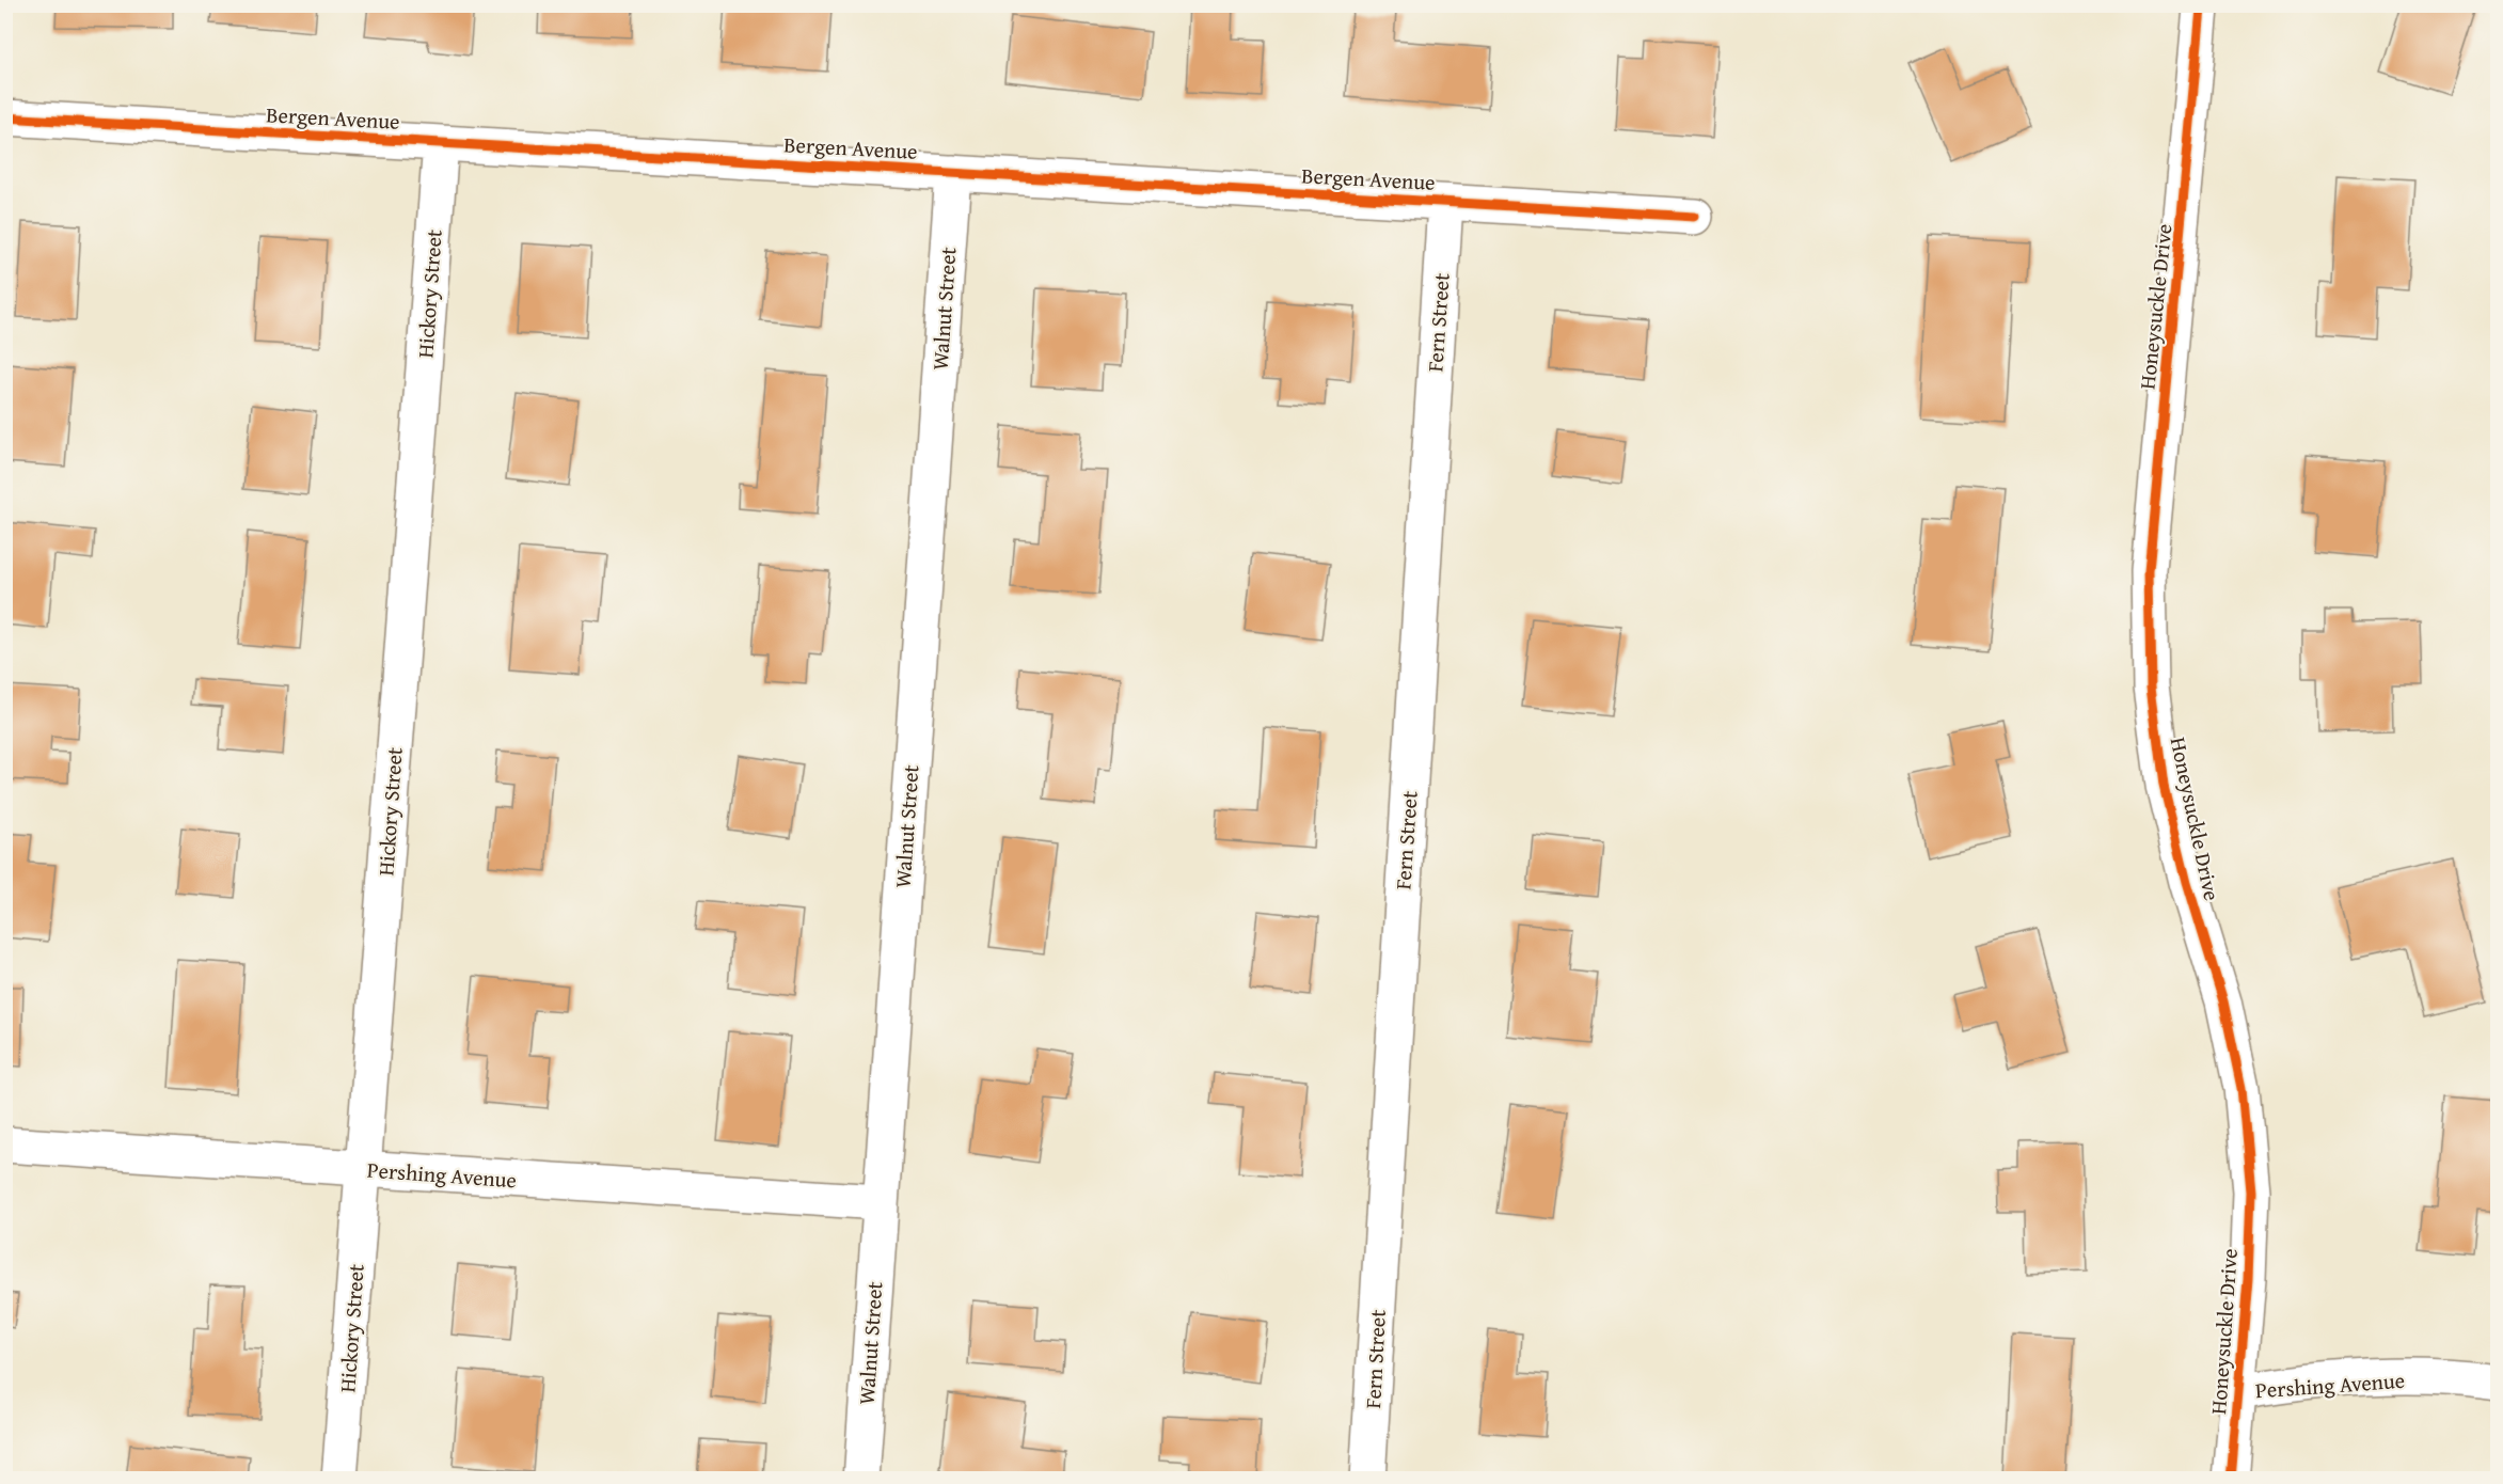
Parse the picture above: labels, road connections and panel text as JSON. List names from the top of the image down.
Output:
{
  "streets": {
    "street": [
      "Bergen Avenue",
      "Hickory Street",
      "Honeysuckle Drive",
      "Walnut Street",
      "Fern Street",
      "Pershing Avenue"
    ]
  },
  "crossings": [
    ["Bergen Avenue", "Hickory Street"],
    ["Bergen Avenue", "Walnut Street"],
    ["Bergen Avenue", "Fern Street"],
    ["Hickory Street", "Pershing Avenue"],
    ["Honeysuckle Drive", "Pershing Avenue"],
    ["Walnut Street", "Pershing Avenue"]
  ]
}
